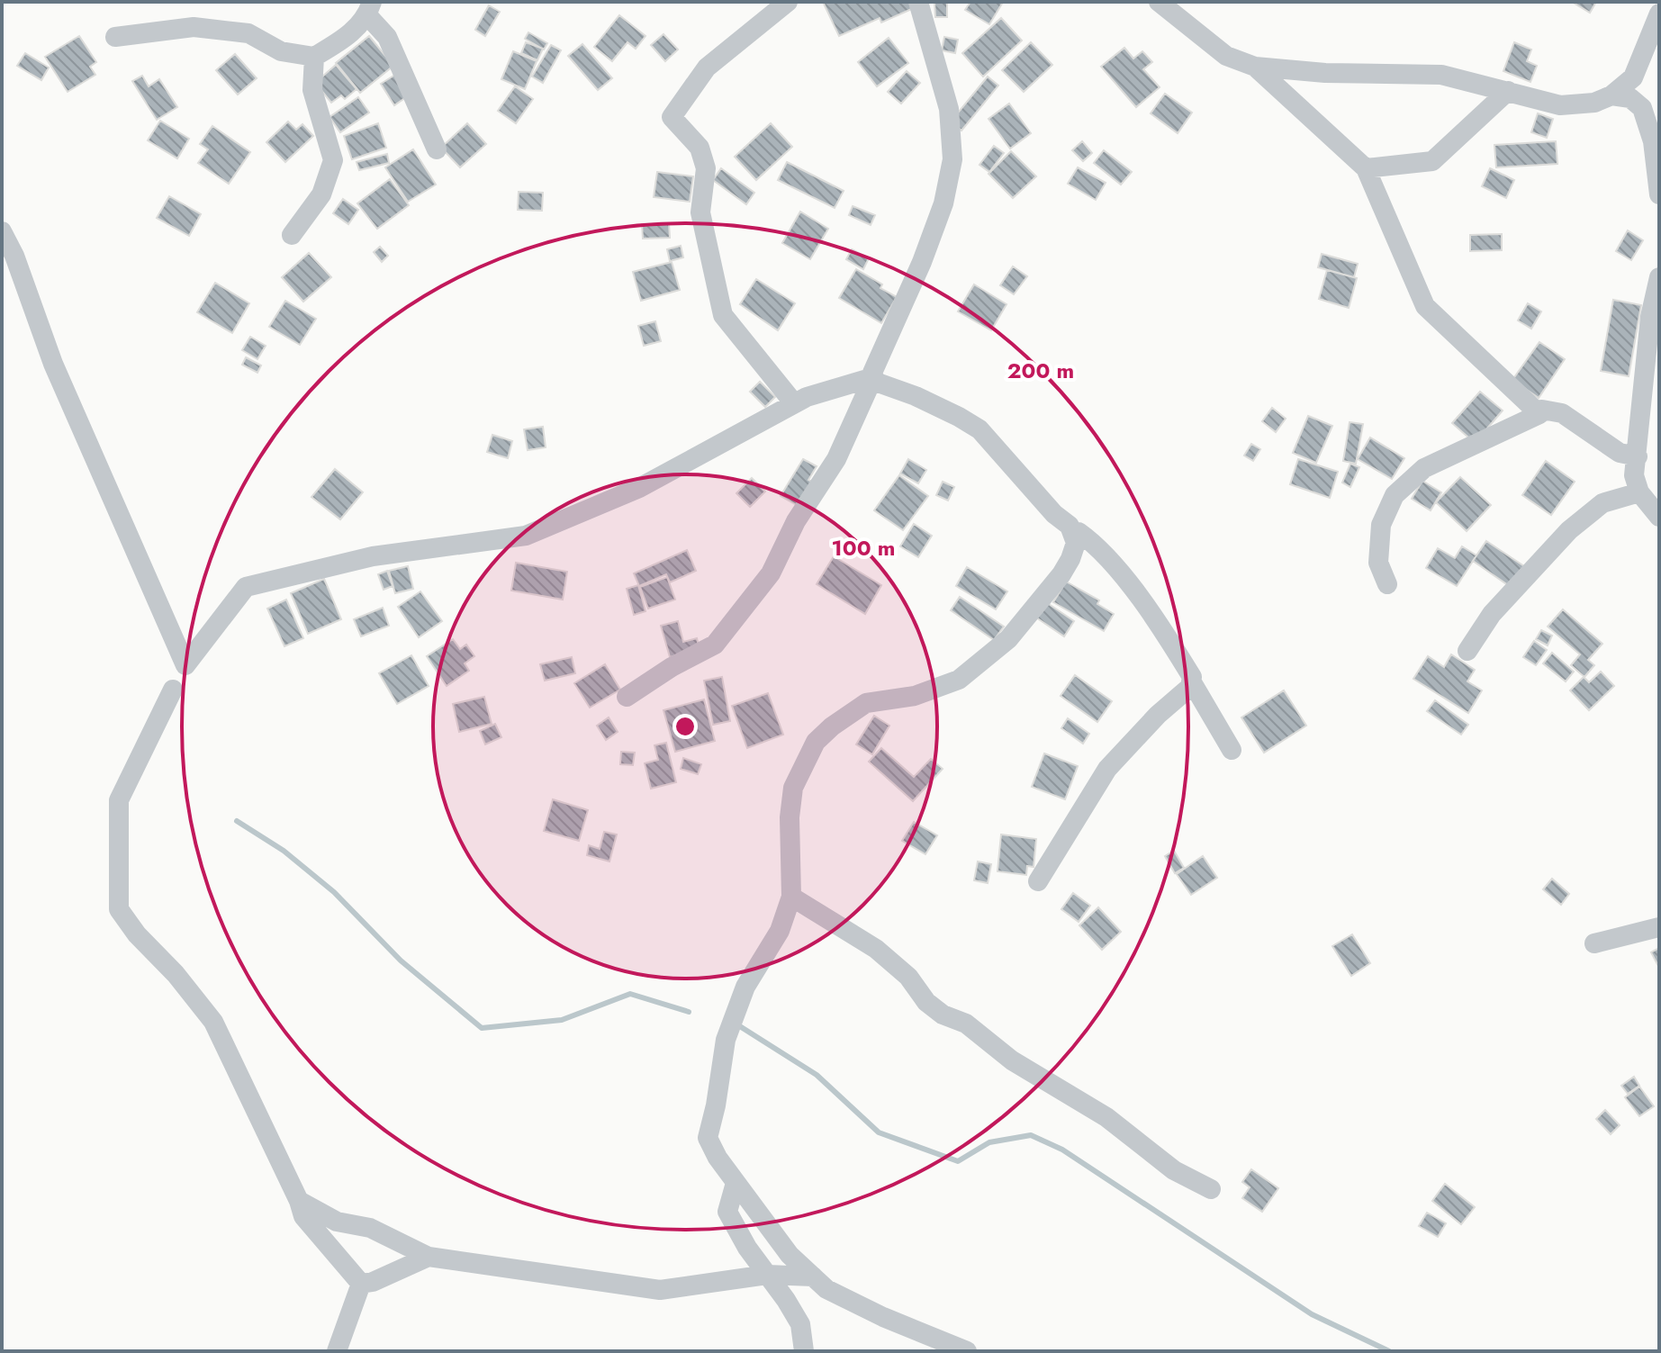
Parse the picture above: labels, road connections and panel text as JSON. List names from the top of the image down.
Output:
{
  "rings": ["200 m", "100 m"]
}
